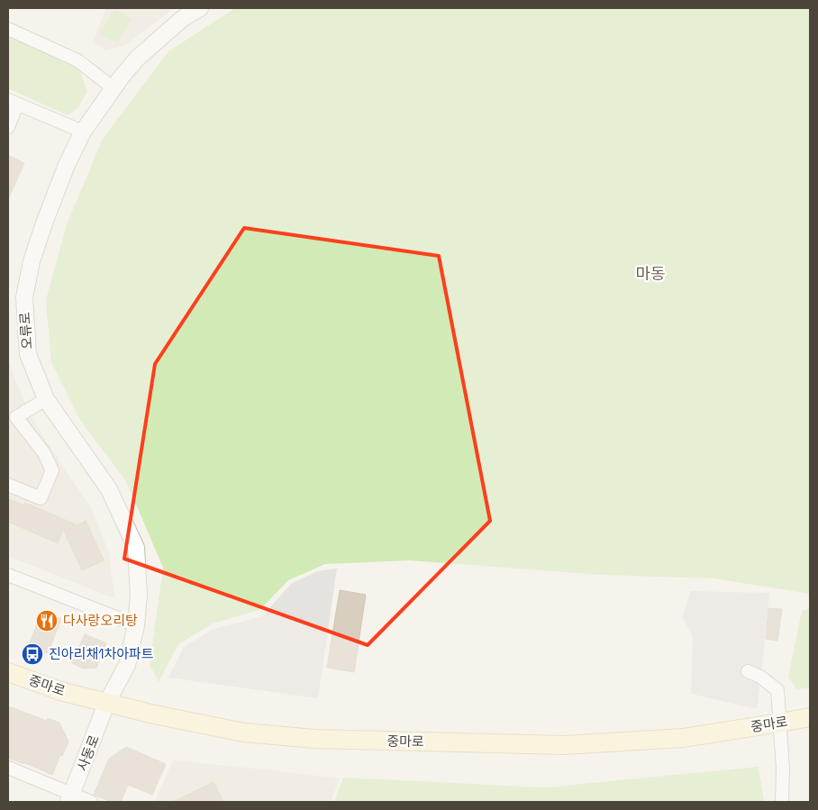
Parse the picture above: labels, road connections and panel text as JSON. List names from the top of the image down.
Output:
{
  "streets": {
    "main road": ["중마로"],
    "street": ["오류로", "사동로"]
  },
  "crossings": [
    ["오류로", "중마로"],
    ["오류로", "사동로"],
    ["중마로", "사동로"]
  ],
  "districts": ["마동"],
  "places": {
    "restaurant": ["다사랑오리탕"],
    "bus stop": ["진아리채1차아파트"]
  }
}
